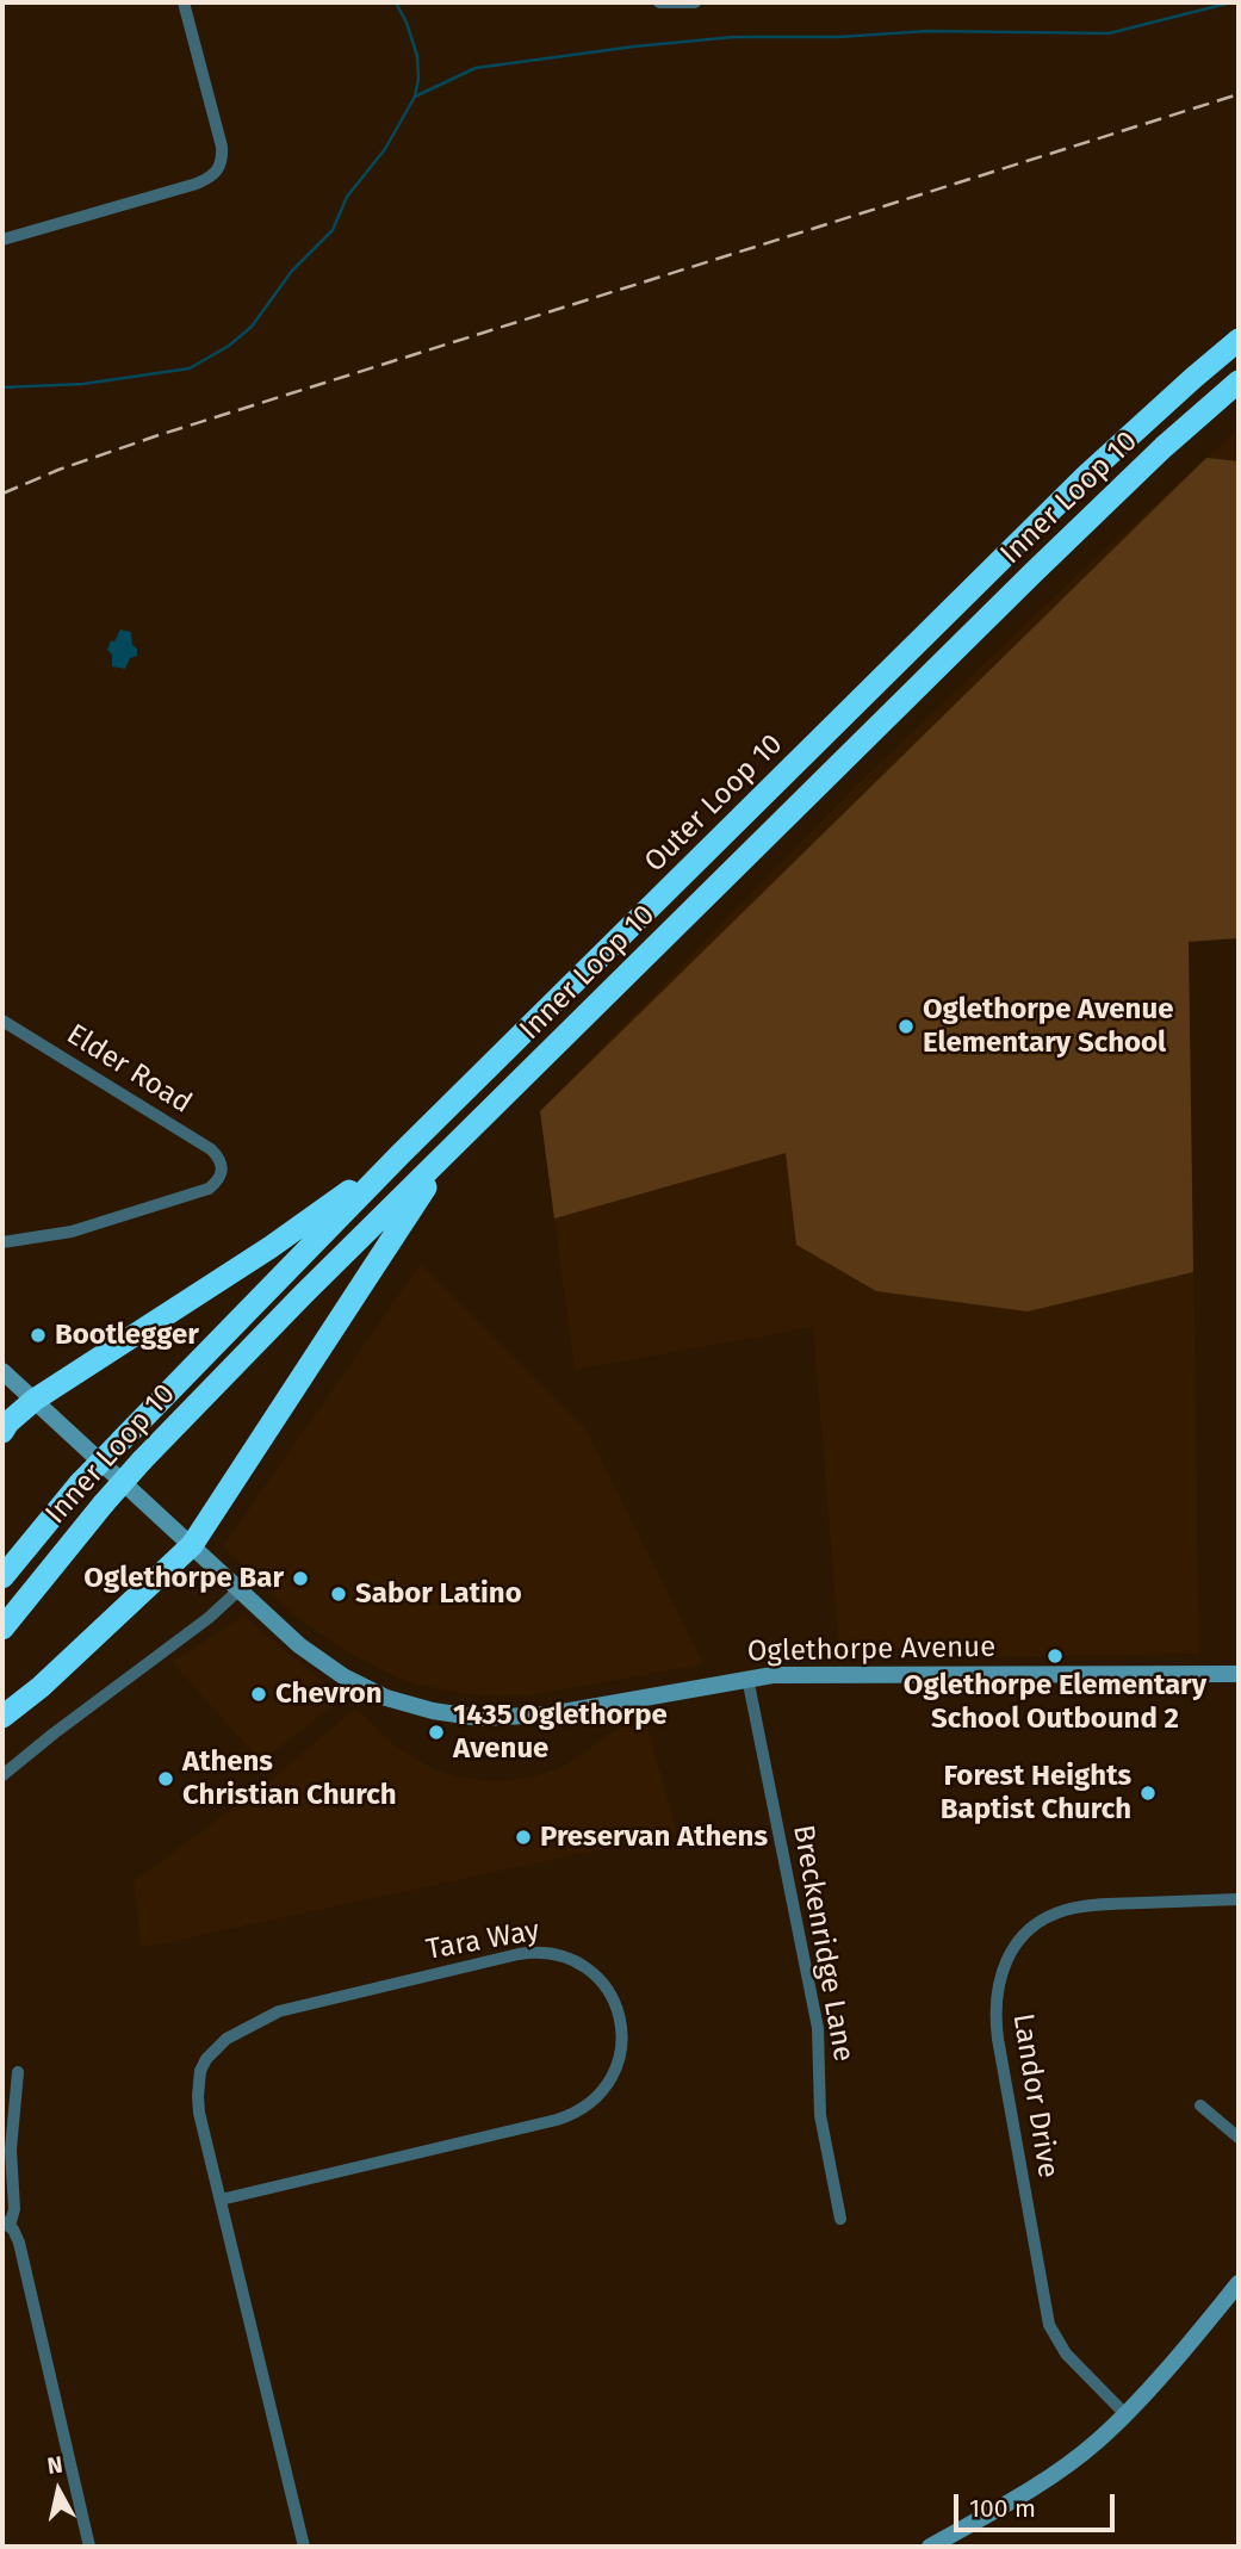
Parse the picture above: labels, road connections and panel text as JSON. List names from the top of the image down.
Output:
{
  "streets": {
    "highway": ["Inner Loop 10", "Outer Loop 10"],
    "main road": ["Oglethorpe Avenue"],
    "street": [
      "Elder Road",
      "Tara Way",
      "Breckenridge Lane",
      "Landor Drive"
    ]
  },
  "crossings": [
    ["Oglethorpe Avenue", "Breckenridge Lane"]
  ],
  "places": [
    "Oglethorpe Avenue Elementary School",
    "Bootlegger",
    "Oglethorpe Bar",
    "Sabor Latino",
    "Oglethorpe Elementary School Outbound 2",
    "Chevron",
    "1435 Oglethorpe Avenue",
    "Athens Christian Church",
    "Forest Heights Baptist Church",
    "Preservan Athens"
  ],
  "scale_bar": "100 m",
  "north": "top"
}
